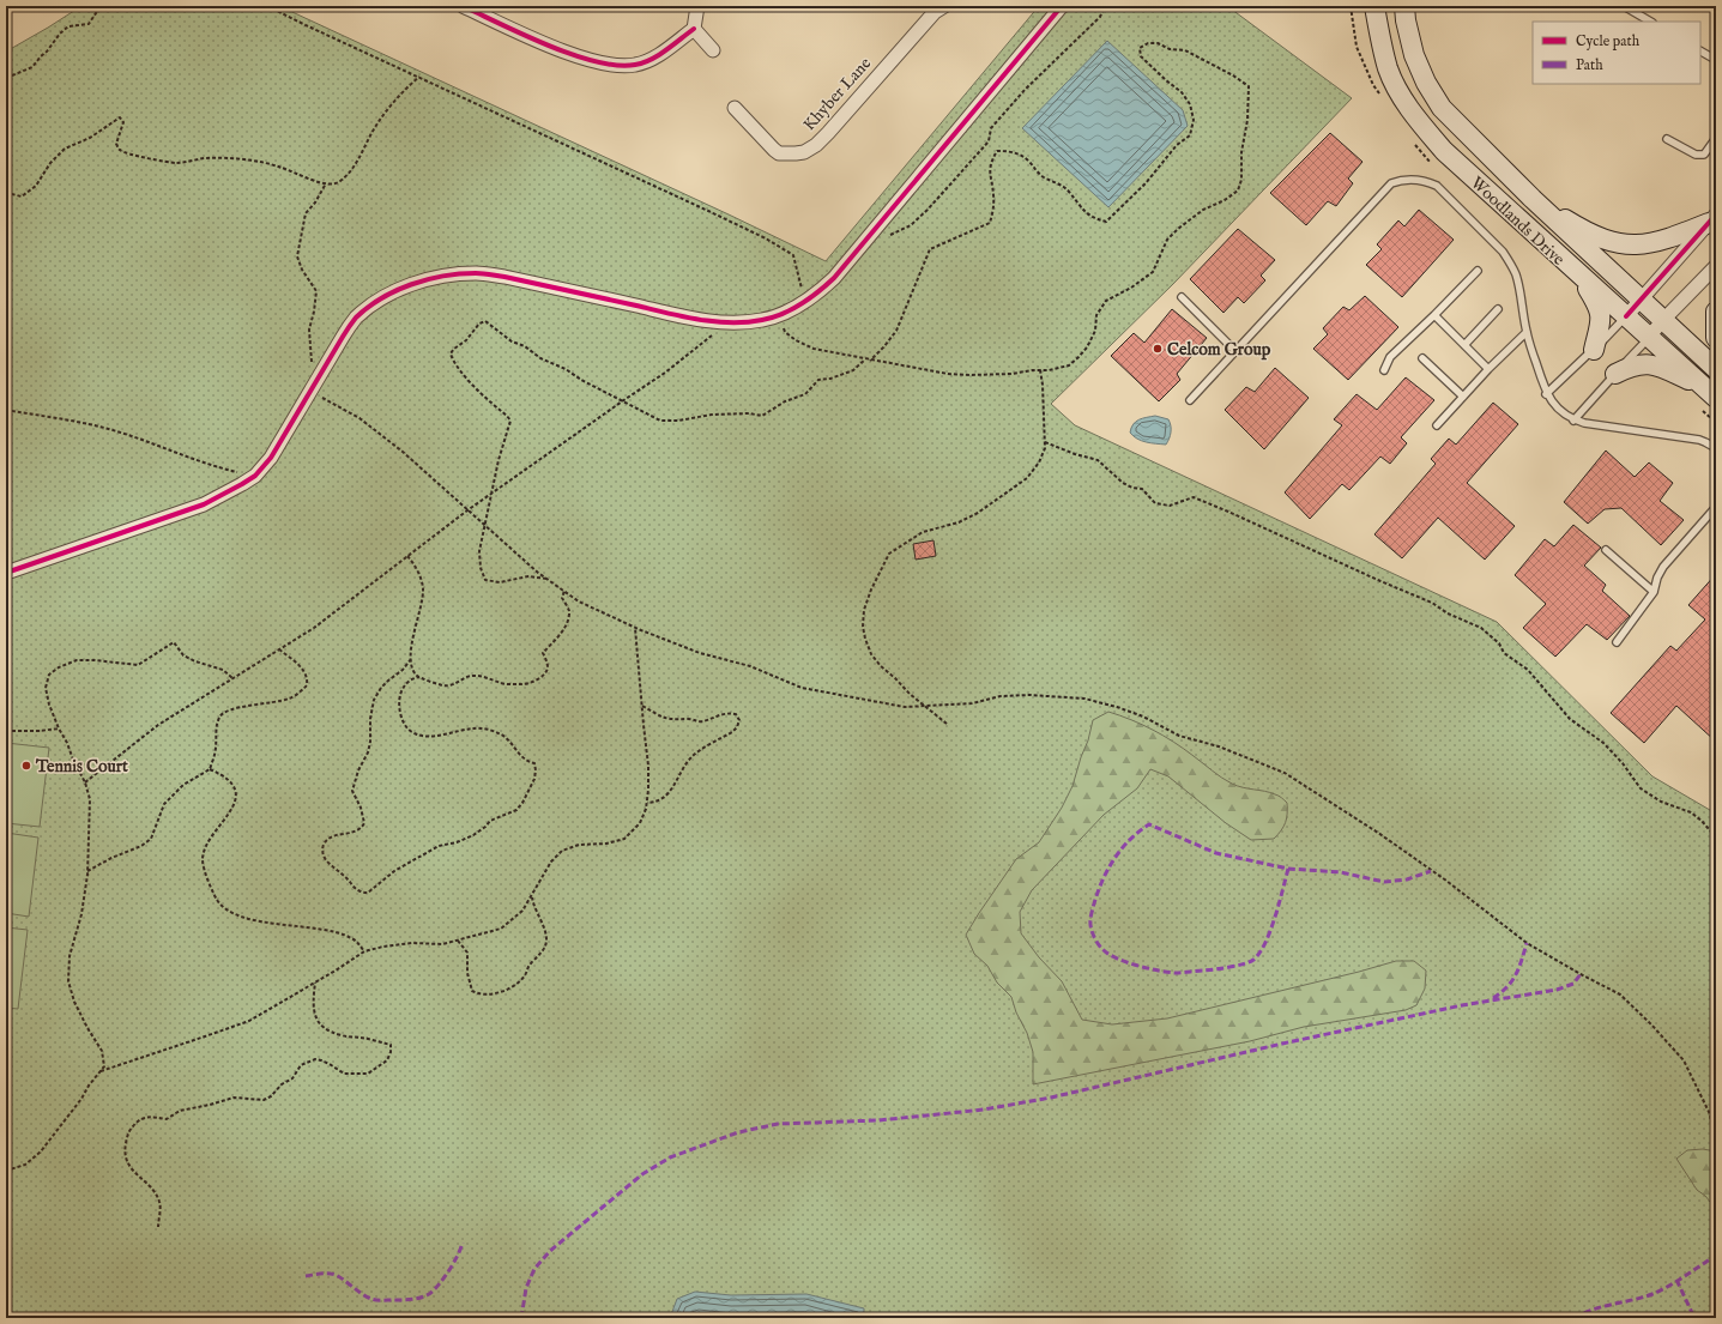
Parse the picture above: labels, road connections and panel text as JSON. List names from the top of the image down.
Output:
{
  "streets": {
    "main road": ["Woodlands Drive"],
    "street": ["Khyber Lane"]
  },
  "places": ["Celcom Group", "Tennis Court"],
  "legend": ["Cycle path", "Path"]
}
